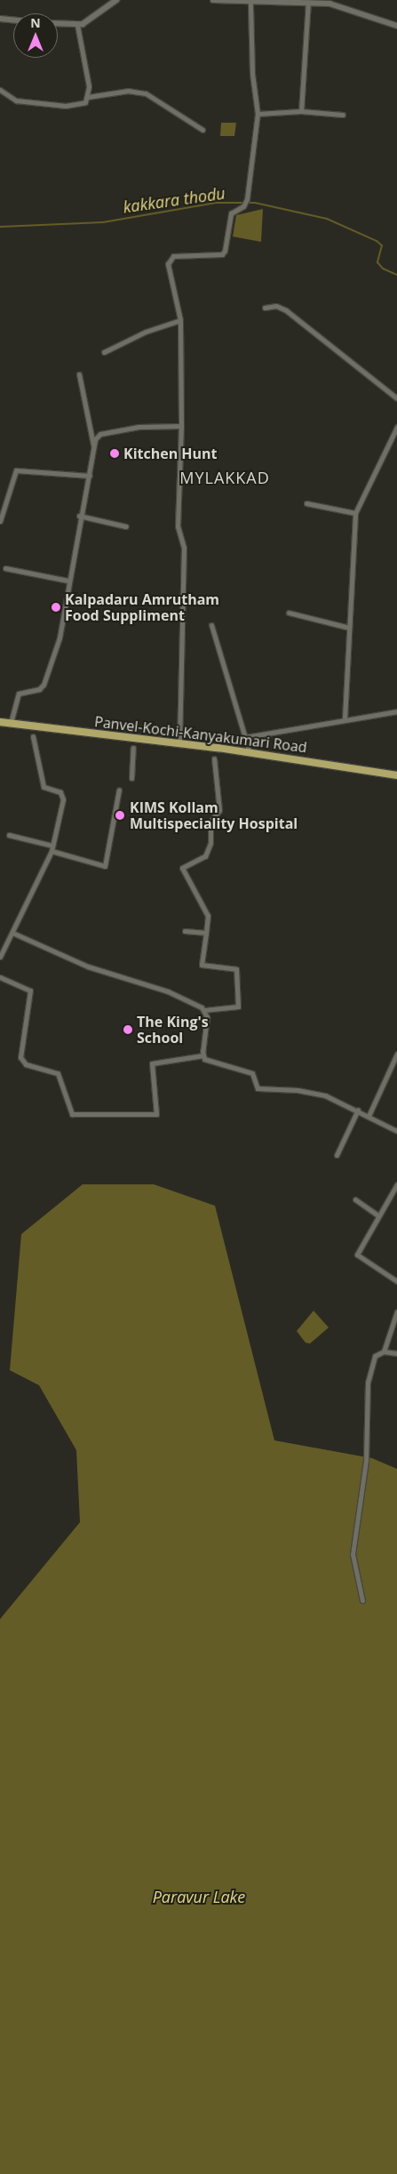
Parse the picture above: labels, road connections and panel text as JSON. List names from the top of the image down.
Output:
{
  "streets": {
    "highway": ["Panvel-Kochi-Kanyakumari Road"]
  },
  "districts": ["MYLAKKAD"],
  "water": ["kakkara thodu", "Paravur Lake"],
  "places": [
    "Kitchen Hunt",
    "Kalpadaru Amrutham Food Suppliment",
    "KIMS Kollam Multispeciality Hospital",
    "The King's School"
  ],
  "north": "top"
}
